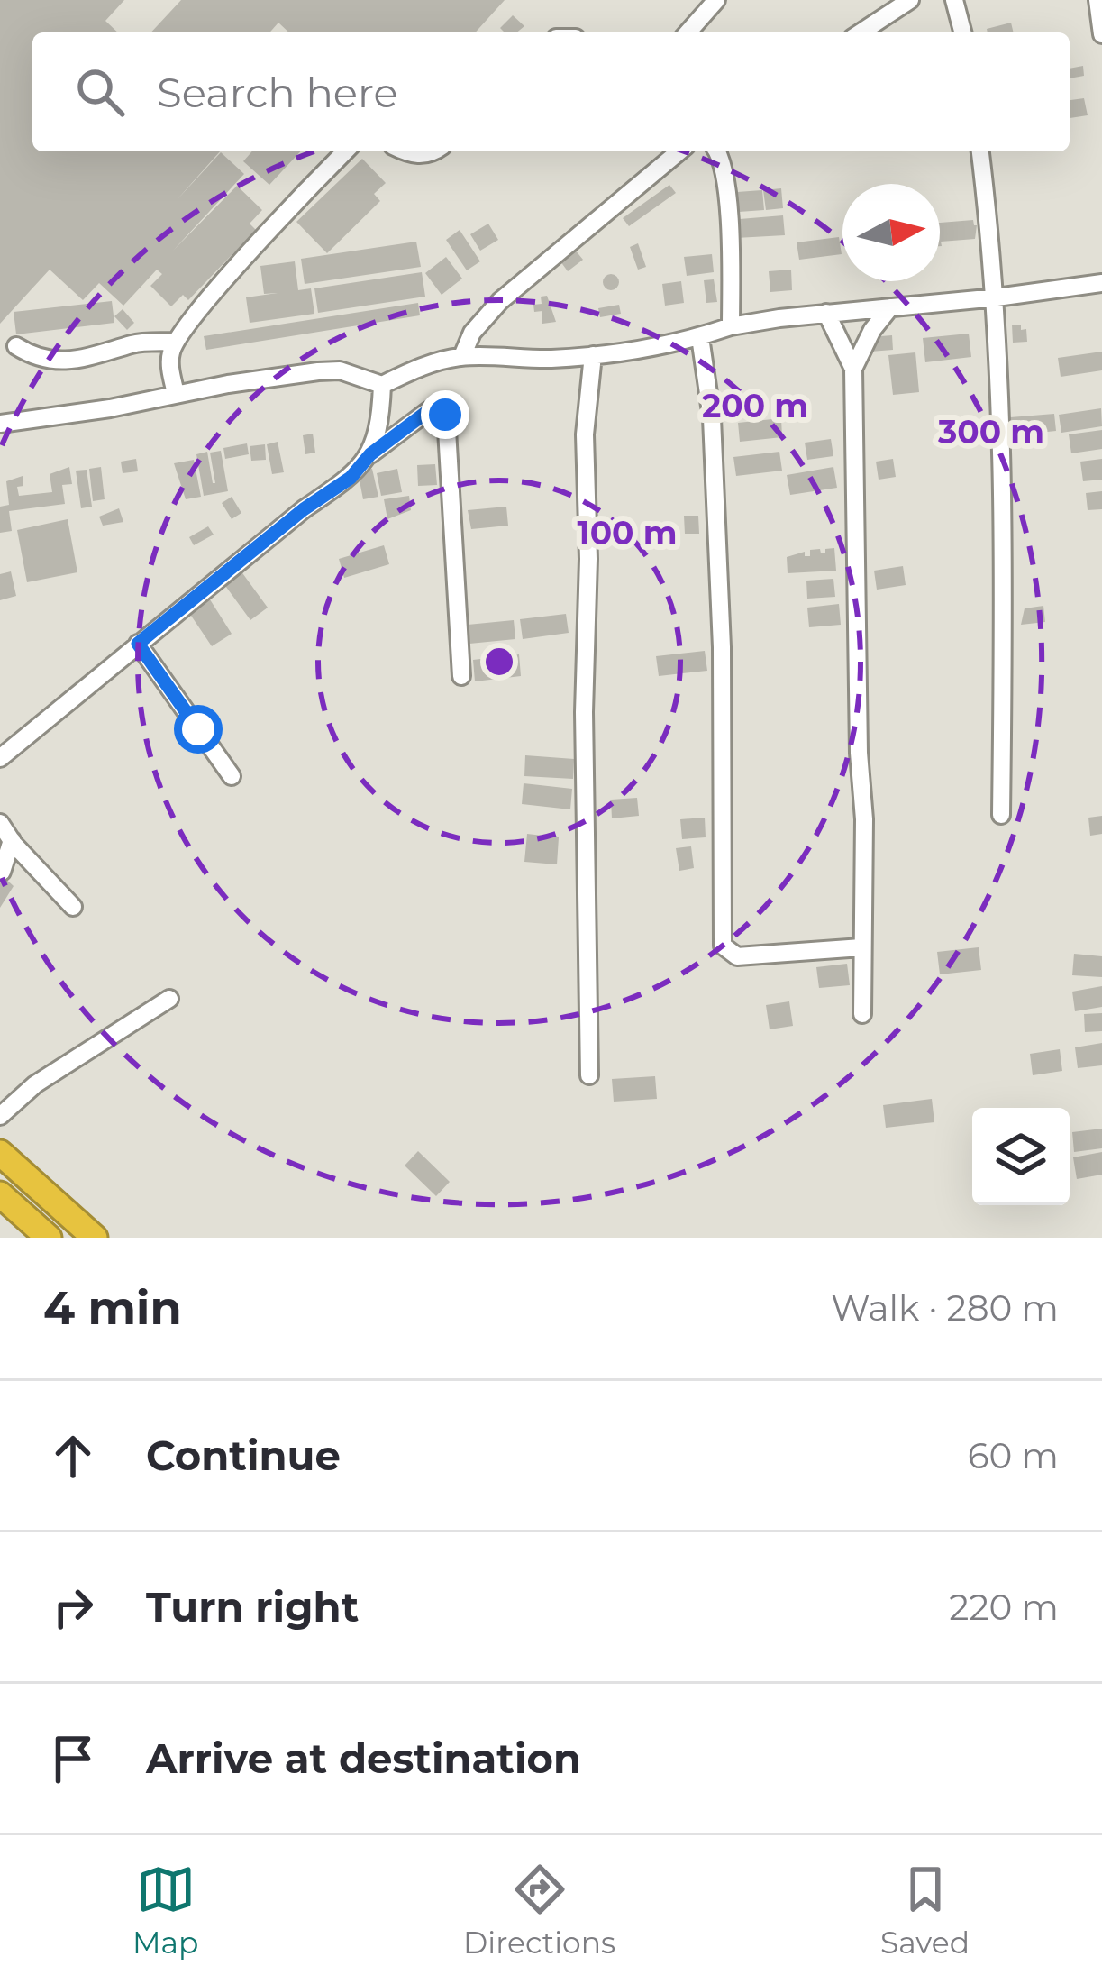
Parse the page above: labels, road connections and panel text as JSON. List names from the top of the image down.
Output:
{
  "north": "right",
  "page": {
    "search": "Search here",
    "heading": ["4 min", "Walk · 280 m"],
    "list": [
      ["Continue", "60 m"],
      ["Turn right", "220 m"],
      "Arrive at destination"
    ],
    "nav": ["Map", "Directions", "Saved"]
  },
  "rings": ["200 m", "300 m", "100 m"]
}
